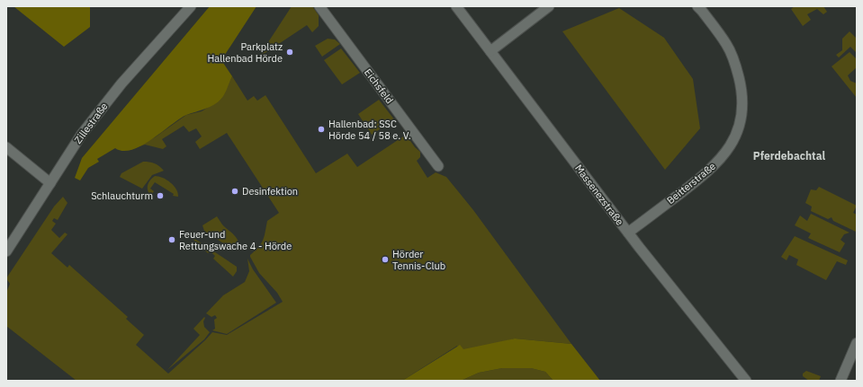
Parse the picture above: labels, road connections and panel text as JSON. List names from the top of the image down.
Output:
{
  "streets": {
    "street": [
      "Eichsfeld",
      "Zillestraße",
      "Beitterstraße",
      "Massenezstraße"
    ]
  },
  "crossings": [
    ["Beitterstraße", "Massenezstraße"]
  ],
  "districts": ["Pferdebachtal"],
  "places": [
    "Parkplatz Hallenbad Hörde",
    "Hallenbad: SSC Hörde 54 / 58 e. V.",
    "Desinfektion",
    "Schlauchturm",
    "Feuer-und Rettungswache 4 - Hörde",
    "Hörder Tennis-Club"
  ]
}
